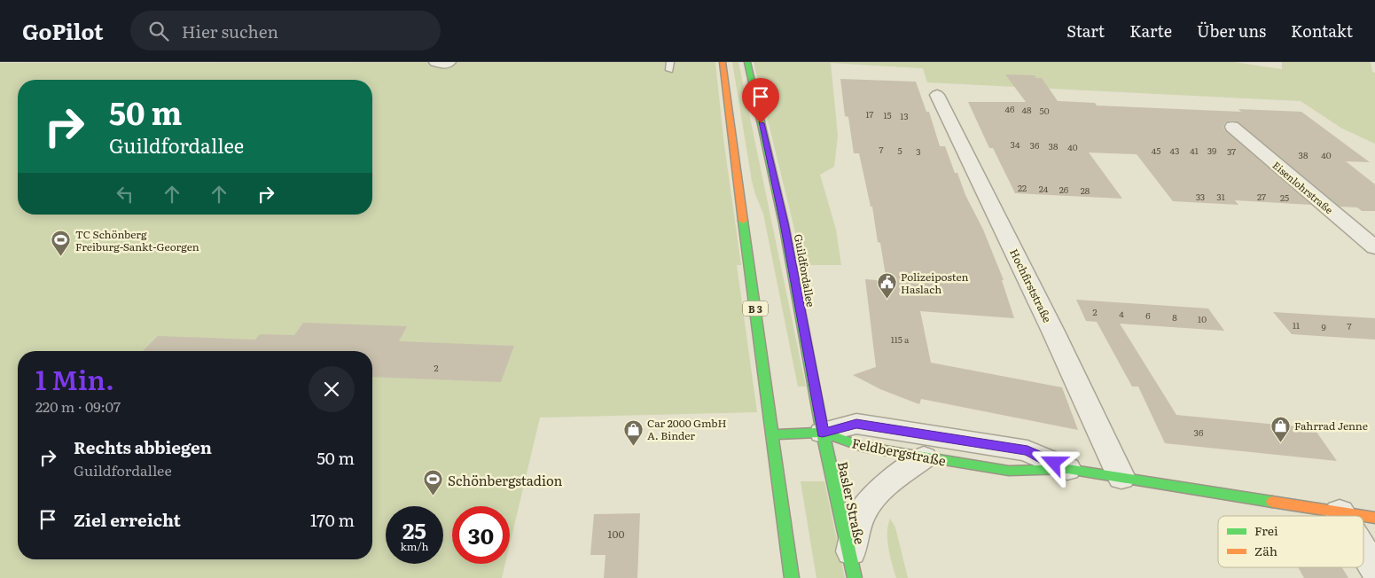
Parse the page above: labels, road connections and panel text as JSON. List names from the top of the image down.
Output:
{
  "streets": {
    "main road": [
      "Guildfordallee",
      "B 3",
      "Feldbergstraße",
      "Basler Straße"
    ],
    "street": ["Eisenlohrstraße", "Hochfirststraße"]
  },
  "crossings": [
    ["Guildfordallee", "Feldbergstraße"],
    ["Guildfordallee", "Basler Straße"],
    ["Hochfirststraße", "Feldbergstraße"],
    ["Feldbergstraße", "Basler Straße"]
  ],
  "places": {
    "sports": ["TC Schönberg Freiburg-Sankt-Georgen", "Schönbergstadion"],
    "public building": ["Polizeiposten Haslach"],
    "shop": ["Fahrrad Jenne", "Car 2000 GmbH A. Binder"]
  },
  "house_numbers": [
    "46",
    "48",
    "50",
    "17",
    "15",
    "13",
    "34",
    "36",
    "38",
    "40",
    "7",
    "5",
    "45",
    "43",
    "41",
    "39",
    "3",
    "37",
    "38",
    "40",
    "22",
    "24",
    "26",
    "28",
    "33",
    "31",
    "27",
    "25",
    "2",
    "4",
    "6",
    "8",
    "10",
    "11",
    "7",
    "9",
    "115 a",
    "2",
    "36",
    "100"
  ],
  "legend": ["Frei", "Zäh"],
  "page": {
    "header": "GoPilot",
    "search": "Hier suchen",
    "nav": [
      "Start",
      "Karte",
      "Über uns",
      "Kontakt"
    ],
    "turn": ["50 m", "Guildfordallee"],
    "heading": ["1 Min.", "220 m · 09:07"],
    "list": [
      {
        "name": "Rechts abbiegen",
        "note": "Guildfordallee",
        "value": "50 m"
      },
      {
        "name": "Ziel erreicht",
        "value": "170 m"
      }
    ],
    "speed": "25 km/h",
    "limit": "30"
  }
}
